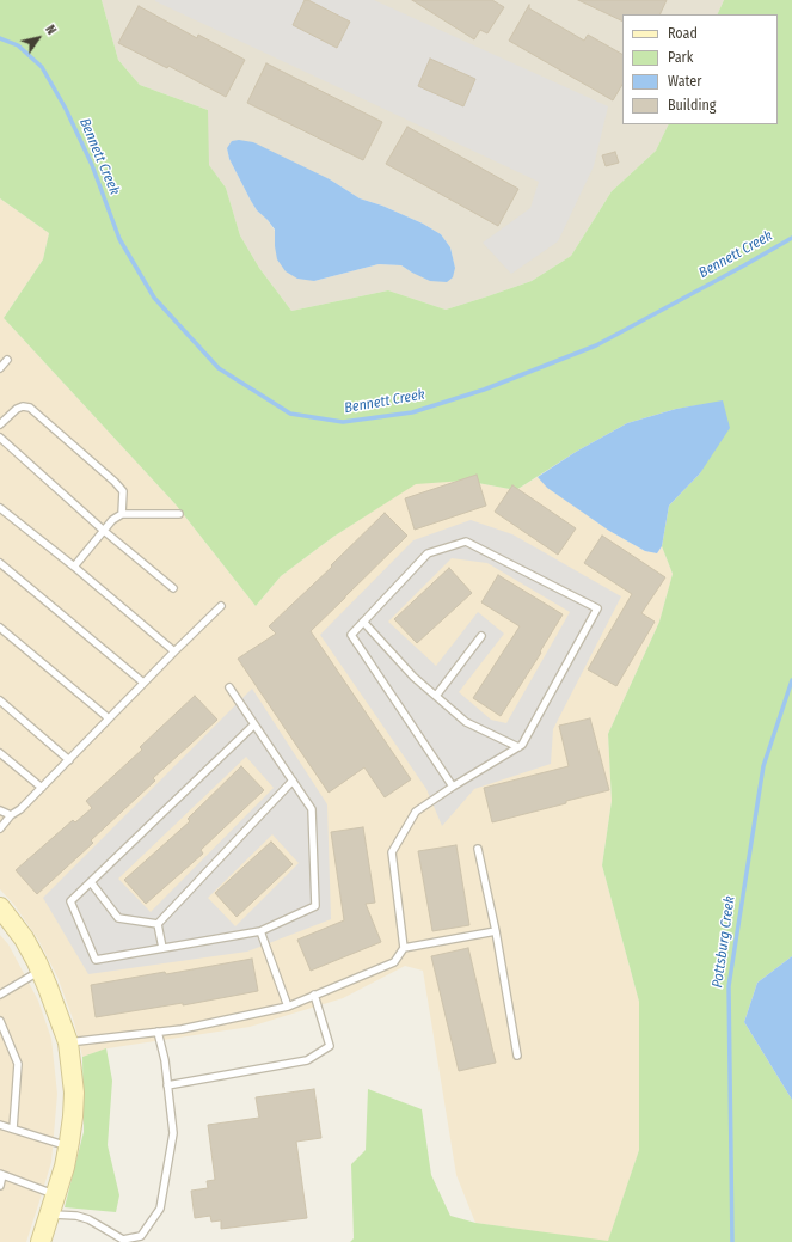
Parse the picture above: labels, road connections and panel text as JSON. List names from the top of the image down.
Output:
{
  "water": ["Bennett Creek", "Pottsburg Creek"],
  "legend": [
    "Road",
    "Park",
    "Water",
    "Building"
  ],
  "north": "top right"
}
